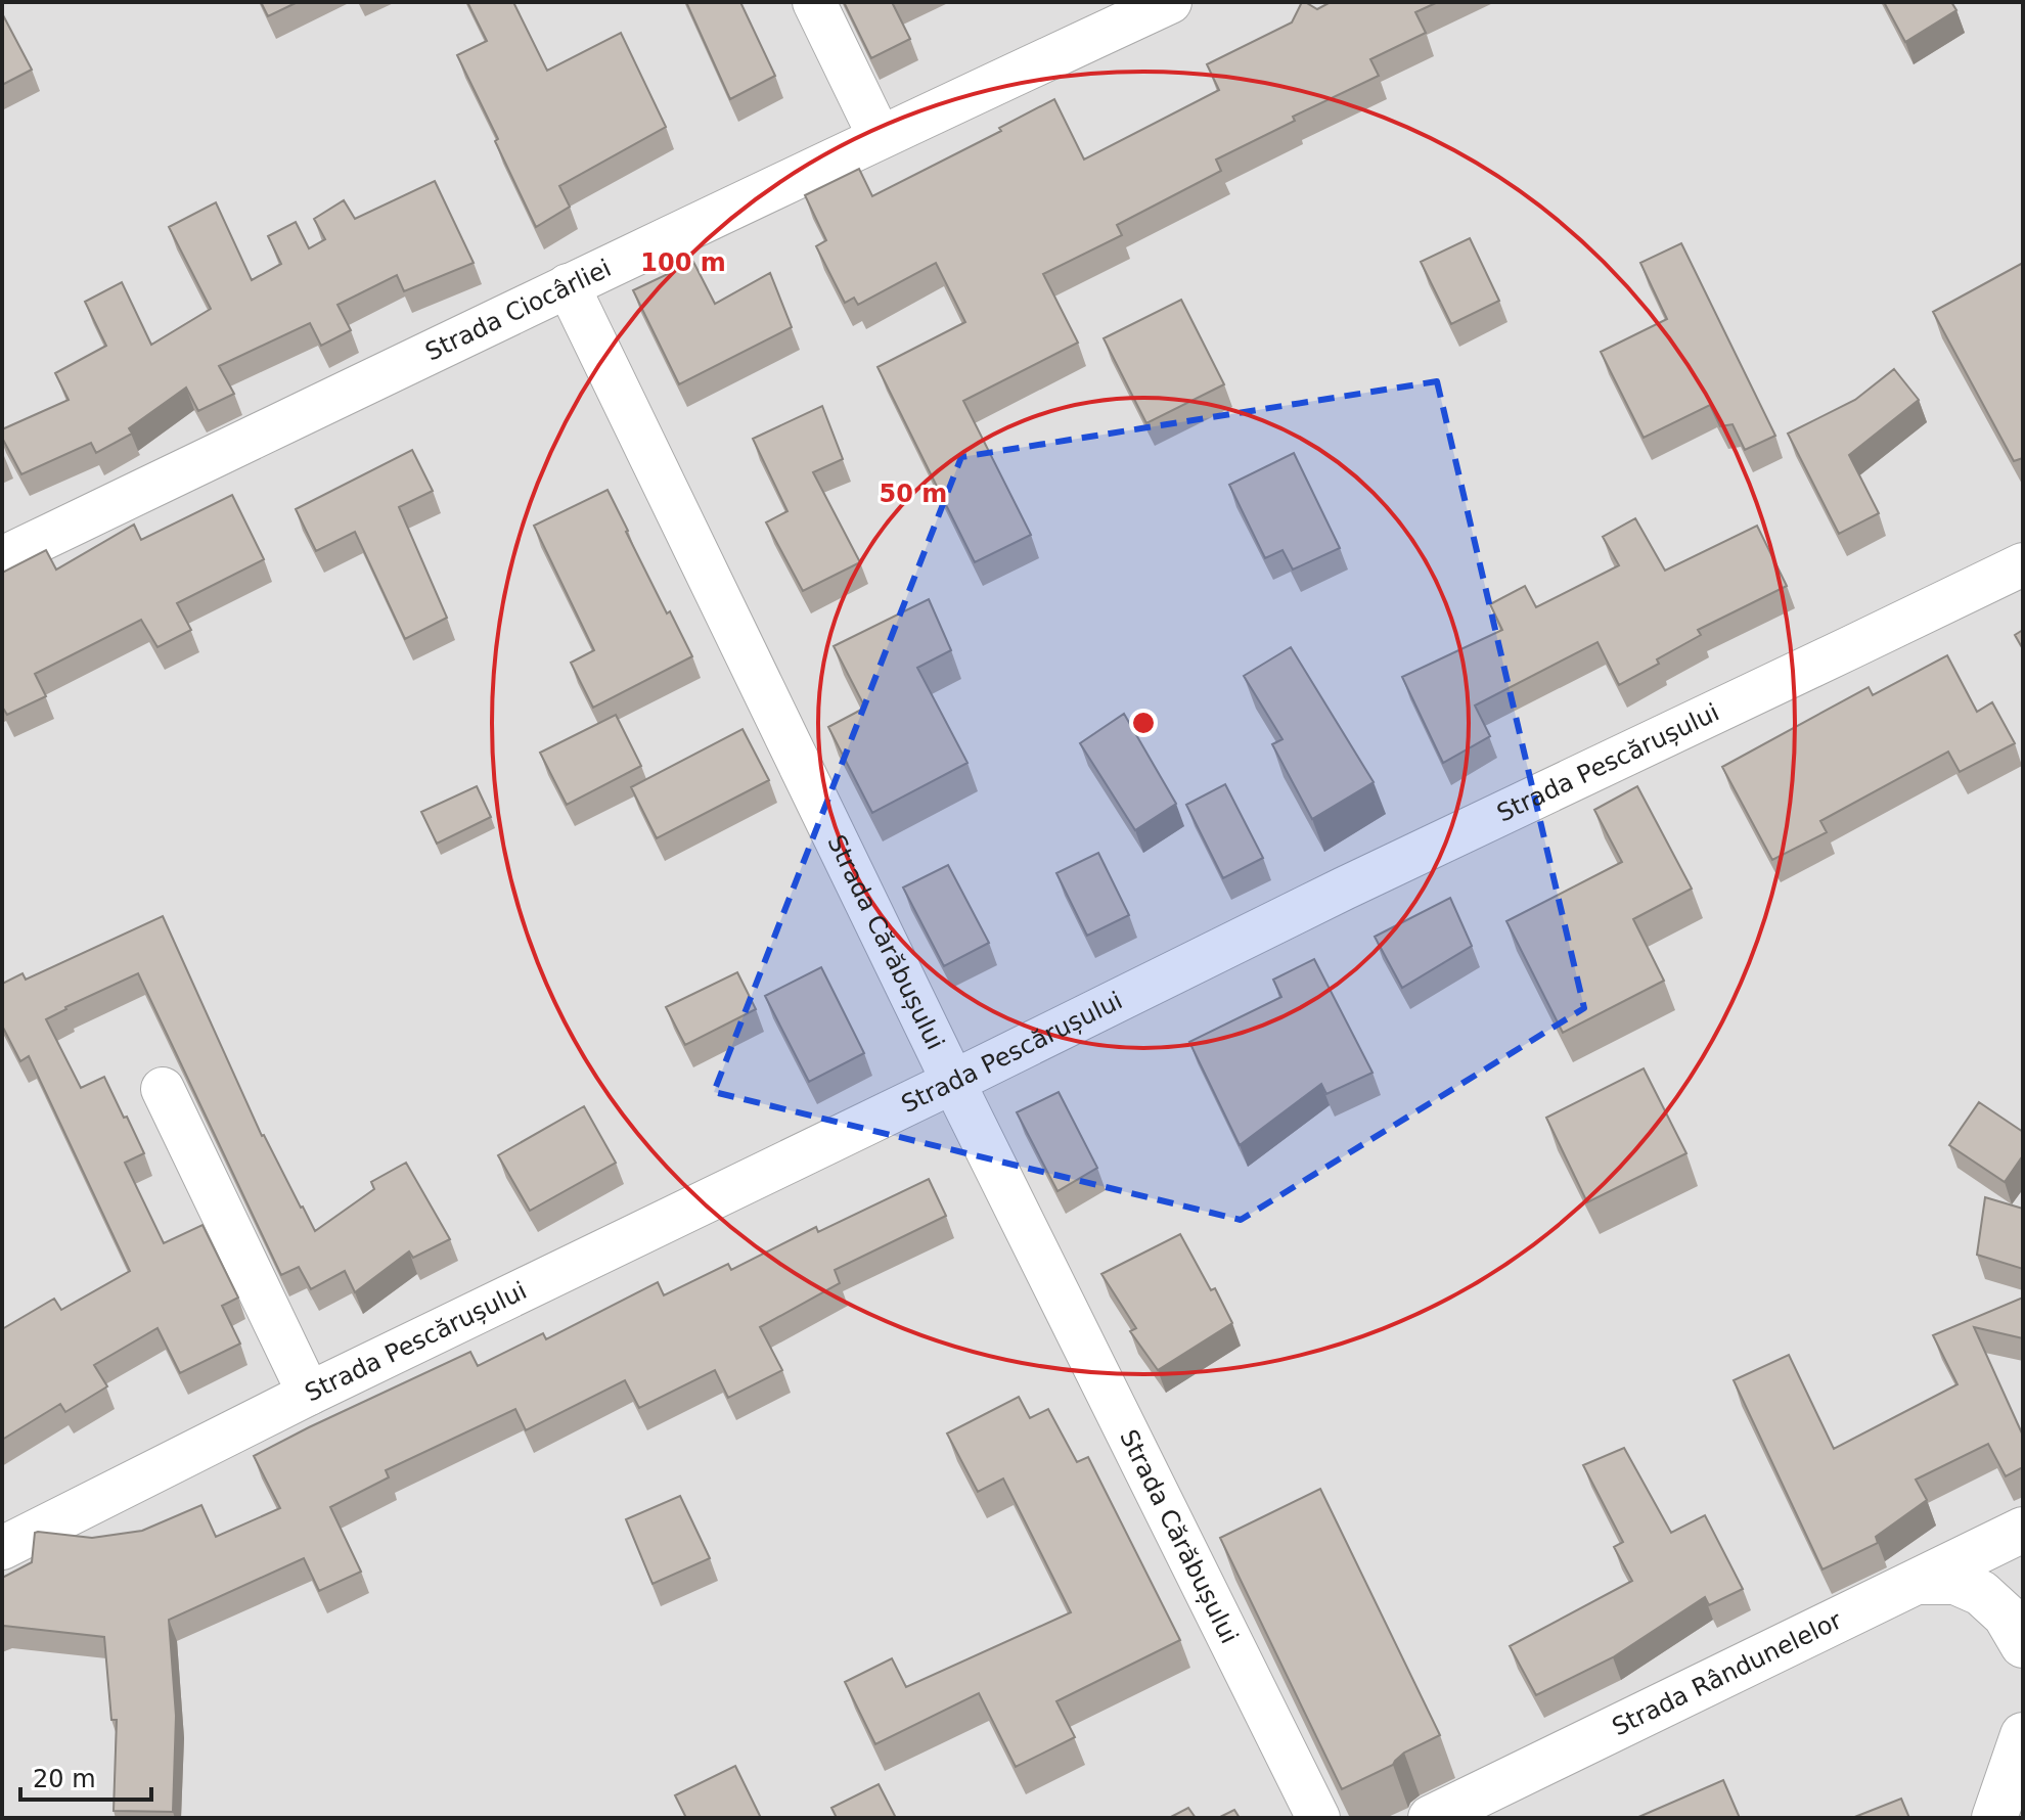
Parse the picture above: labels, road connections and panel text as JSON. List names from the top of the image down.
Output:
{
  "streets": {
    "street": [
      "Strada Ciocârliei",
      "Strada Pescărușului",
      "Strada Cărăbușului",
      "Strada Rândunelelor"
    ]
  },
  "crossings": [
    ["Strada Ciocârliei", "Strada Cărăbușului"],
    ["Strada Pescărușului", "Strada Cărăbușului"]
  ],
  "scale_bar": "20 m",
  "rings": ["100 m", "50 m"]
}
